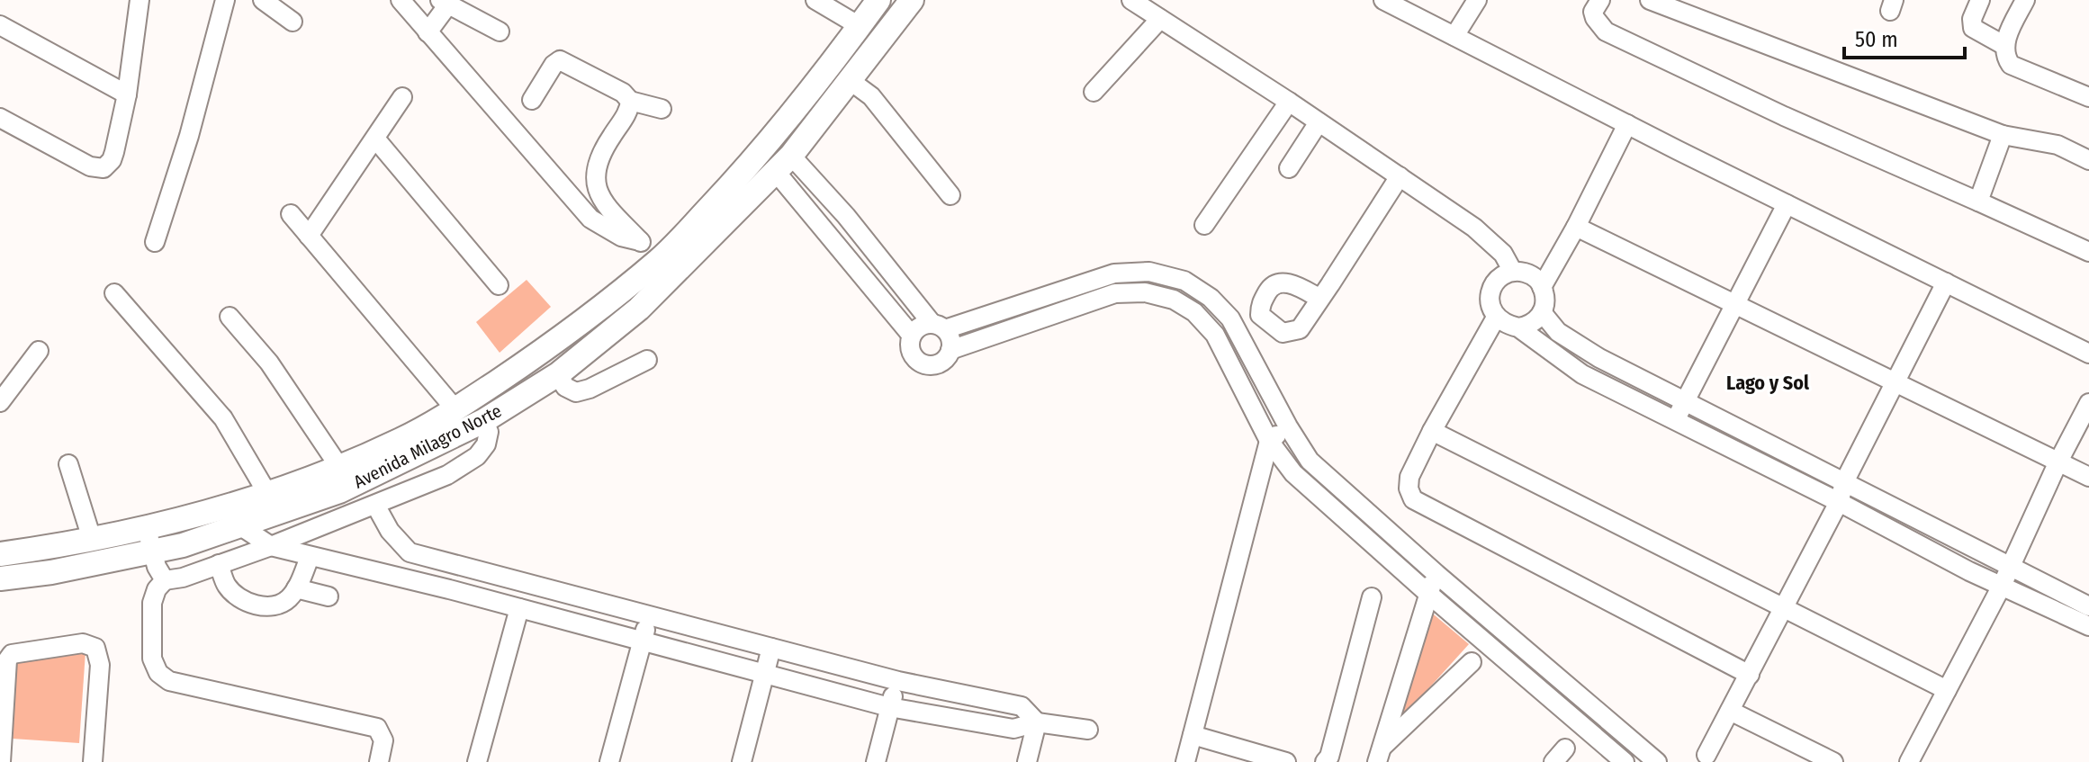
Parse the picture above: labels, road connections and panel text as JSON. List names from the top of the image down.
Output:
{
  "streets": {
    "main road": ["Avenida Milagro Norte"]
  },
  "districts": ["Lago y Sol"],
  "scale_bar": "50 m"
}
